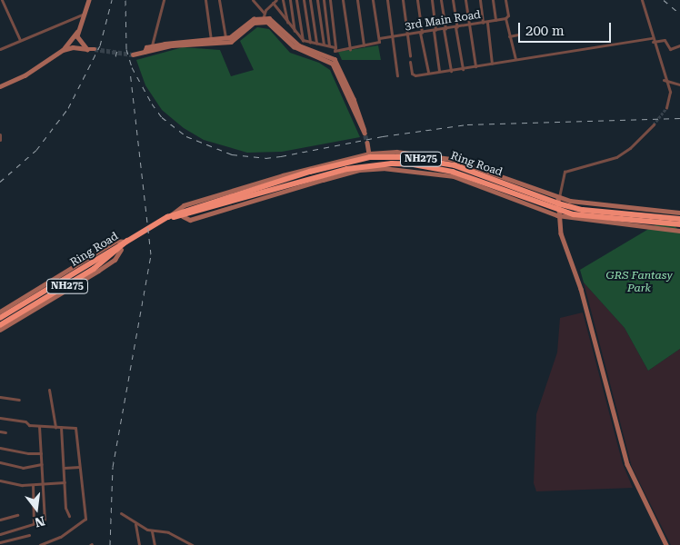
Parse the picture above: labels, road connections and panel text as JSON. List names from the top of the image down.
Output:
{
  "streets": {
    "highway": ["NH275", "Ring Road"],
    "street": ["3rd Main Road"]
  },
  "parks": ["GRS Fantasy Park"],
  "scale_bar": "200 m",
  "north": "bottom"
}
